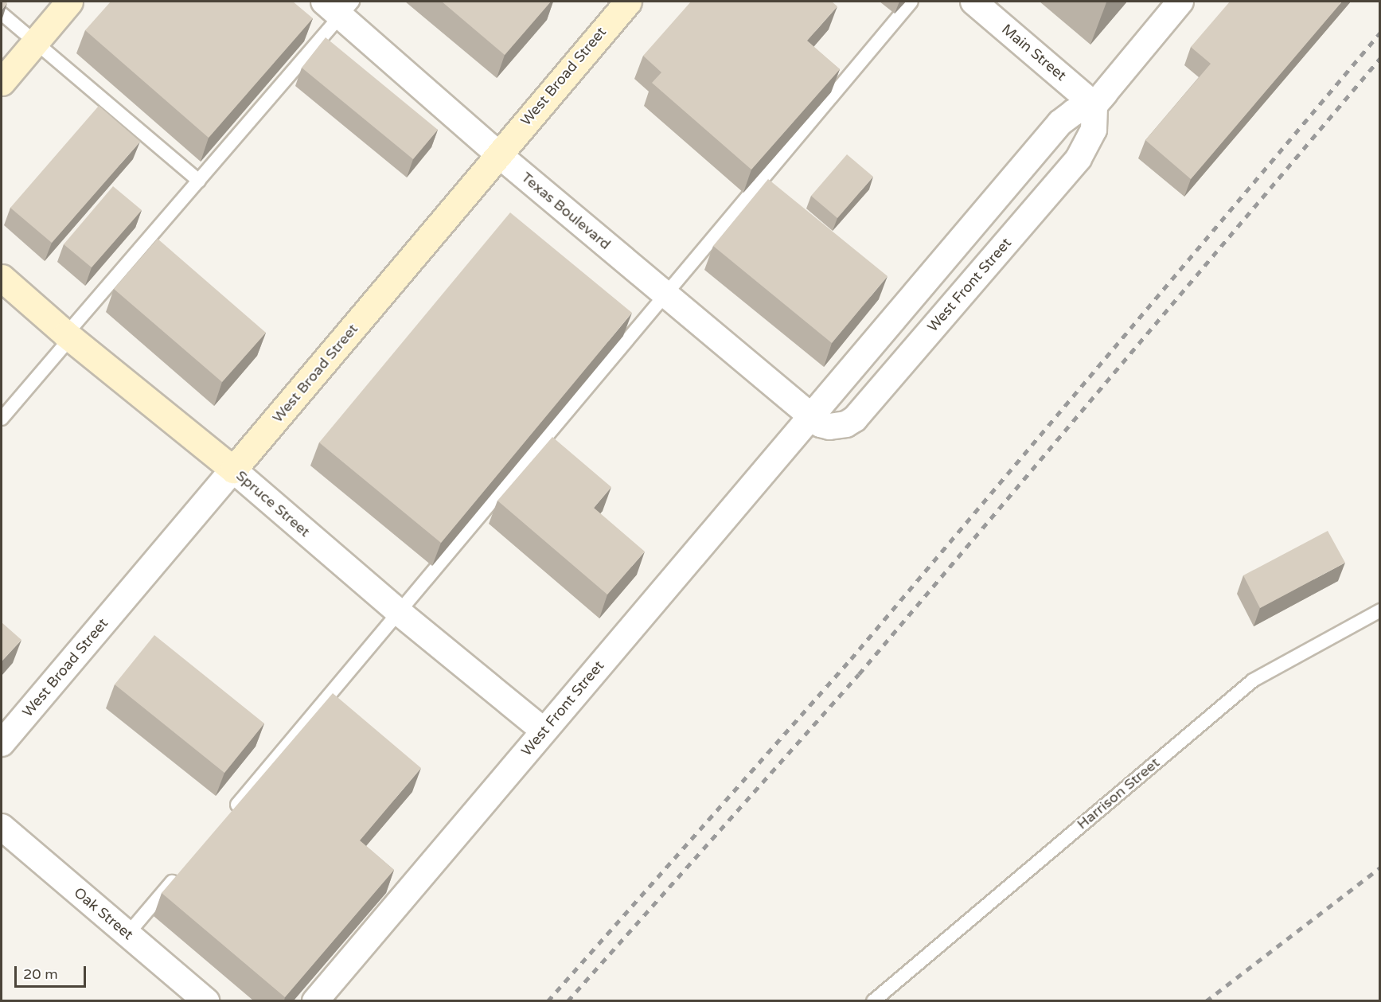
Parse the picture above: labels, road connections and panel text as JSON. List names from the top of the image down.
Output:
{
  "streets": {
    "street": [
      "Main Street",
      "West Broad Street",
      "Texas Boulevard",
      "West Front Street",
      "Spruce Street",
      "Oak Street"
    ],
    "lane": ["Harrison Street"]
  },
  "crossings": [
    ["Main Street", "West Front Street"],
    ["West Broad Street", "Texas Boulevard"],
    ["West Broad Street", "Spruce Street"],
    ["Texas Boulevard", "West Front Street"],
    ["West Front Street", "Spruce Street"]
  ],
  "scale_bar": "20 m"
}
